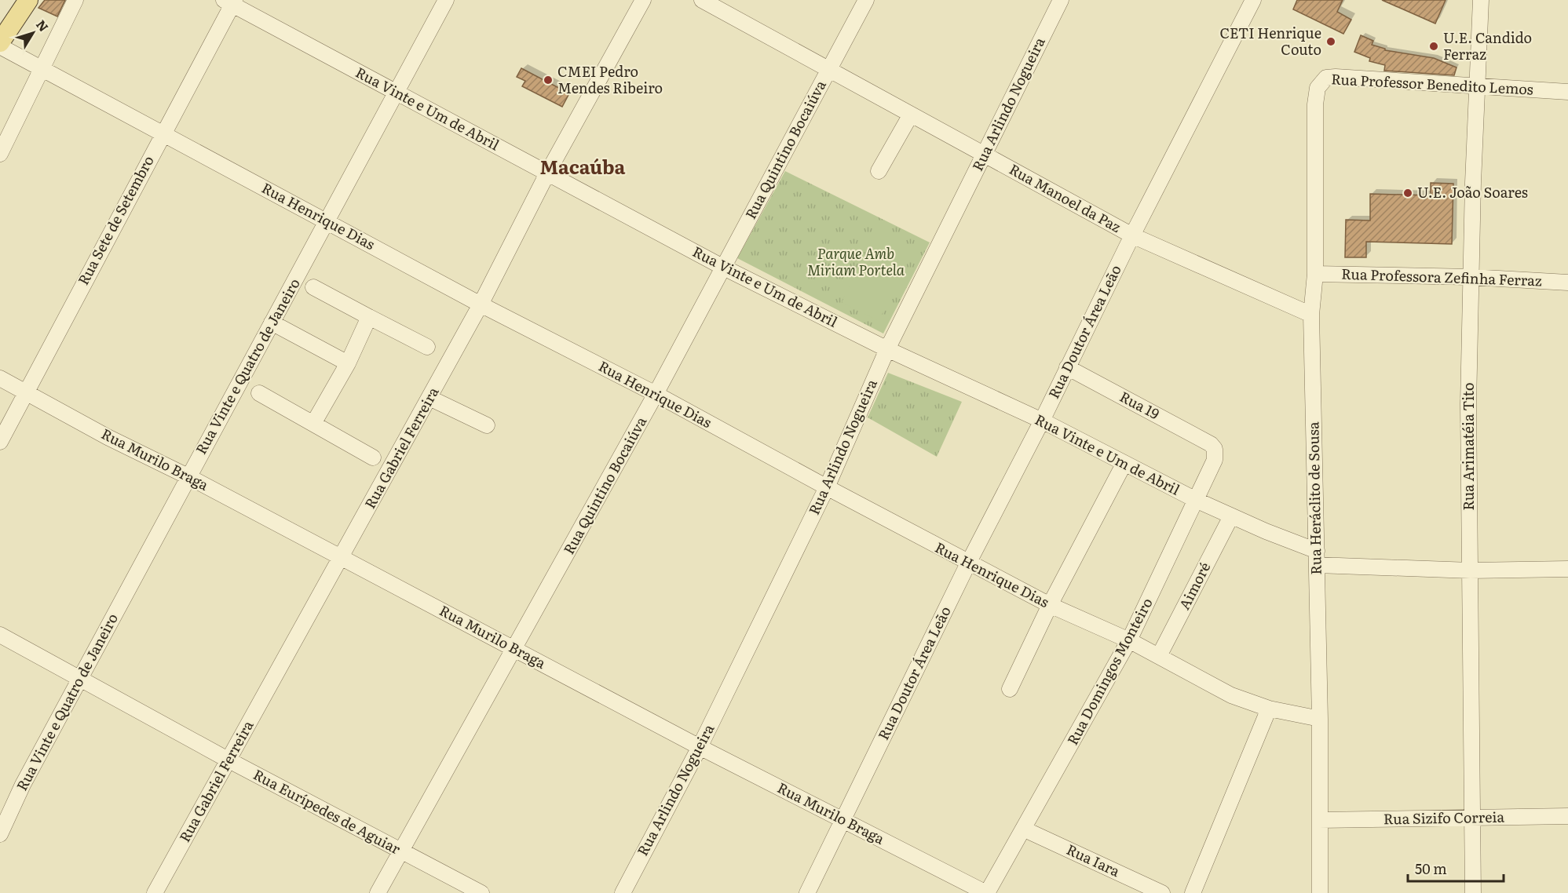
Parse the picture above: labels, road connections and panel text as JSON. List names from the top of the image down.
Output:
{
  "streets": {
    "street": [
      "Rua Professor Benedito Lemos",
      "Rua Arlindo Nogueira",
      "Rua Vinte e Um de Abril",
      "Rua Quintino Bocaiúva",
      "Rua Manoel da Paz",
      "Rua Henrique Dias",
      "Rua Sete de Setembro",
      "Rua Professora Zefinha Ferraz",
      "Rua Doutor Área Leão",
      "Rua Vinte e Quatro de Janeiro",
      "Rua 19",
      "Rua Arimatéia Tito",
      "Rua Gabriel Ferreira",
      "Rua Murilo Braga",
      "Rua Heráclito de Sousa",
      "Aimoré",
      "Rua Domingos Monteiro",
      "Rua Eurípedes de Aguiar",
      "Rua Sizifo Correia",
      "Rua Iara"
    ]
  },
  "crossings": [
    ["Rua Professor Benedito Lemos", "Rua Arimatéia Tito"],
    ["Rua Professor Benedito Lemos", "Rua Heráclito de Sousa"],
    ["Rua Arlindo Nogueira", "Rua Vinte e Um de Abril"],
    ["Rua Arlindo Nogueira", "Rua Manoel da Paz"],
    ["Rua Arlindo Nogueira", "Rua Henrique Dias"],
    ["Rua Arlindo Nogueira", "Rua Murilo Braga"],
    ["Rua Vinte e Um de Abril", "Rua Quintino Bocaiúva"],
    ["Rua Vinte e Um de Abril", "Rua Sete de Setembro"],
    ["Rua Vinte e Um de Abril", "Rua Doutor Área Leão"],
    ["Rua Vinte e Um de Abril", "Rua Vinte e Quatro de Janeiro"],
    ["Rua Vinte e Um de Abril", "Rua Arimatéia Tito"],
    ["Rua Vinte e Um de Abril", "Rua Gabriel Ferreira"],
    ["Rua Vinte e Um de Abril", "Rua Heráclito de Sousa"],
    ["Rua Vinte e Um de Abril", "Aimoré"],
    ["Rua Vinte e Um de Abril", "Rua Domingos Monteiro"],
    ["Rua Quintino Bocaiúva", "Rua Manoel da Paz"],
    ["Rua Quintino Bocaiúva", "Rua Henrique Dias"],
    ["Rua Quintino Bocaiúva", "Rua Murilo Braga"],
    ["Rua Quintino Bocaiúva", "Rua Eurípedes de Aguiar"],
    ["Rua Manoel da Paz", "Rua Doutor Área Leão"],
    ["Rua Manoel da Paz", "Rua Heráclito de Sousa"],
    ["Rua Henrique Dias", "Rua Sete de Setembro"],
    ["Rua Henrique Dias", "Rua Doutor Área Leão"],
    ["Rua Henrique Dias", "Rua Vinte e Quatro de Janeiro"],
    ["Rua Henrique Dias", "Rua Gabriel Ferreira"],
    ["Rua Henrique Dias", "Rua Heráclito de Sousa"],
    ["Rua Henrique Dias", "Aimoré"],
    ["Rua Henrique Dias", "Rua Domingos Monteiro"],
    ["Rua Sete de Setembro", "Rua Murilo Braga"],
    ["Rua Professora Zefinha Ferraz", "Rua Arimatéia Tito"],
    ["Rua Professora Zefinha Ferraz", "Rua Heráclito de Sousa"],
    ["Rua Doutor Área Leão", "Rua 19"],
    ["Rua Doutor Área Leão", "Rua Murilo Braga"],
    ["Rua Vinte e Quatro de Janeiro", "Rua Murilo Braga"],
    ["Rua Vinte e Quatro de Janeiro", "Rua Eurípedes de Aguiar"],
    ["Rua 19", "Rua Domingos Monteiro"],
    ["Rua Arimatéia Tito", "Rua Sizifo Correia"],
    ["Rua Gabriel Ferreira", "Rua Murilo Braga"],
    ["Rua Gabriel Ferreira", "Rua Eurípedes de Aguiar"],
    ["Rua Murilo Braga", "Rua Domingos Monteiro"],
    ["Rua Heráclito de Sousa", "Rua Sizifo Correia"],
    ["Rua Domingos Monteiro", "Rua Iara"]
  ],
  "districts": ["Macaúba"],
  "parks": ["Parque Amb Miriam Portela"],
  "places": [
    "CETI Henrique Couto",
    "U.E. Candido Ferraz",
    "CMEI Pedro Mendes Ribeiro",
    "U.E. João Soares"
  ],
  "scale_bar": "50 m",
  "north": "top right"
}
